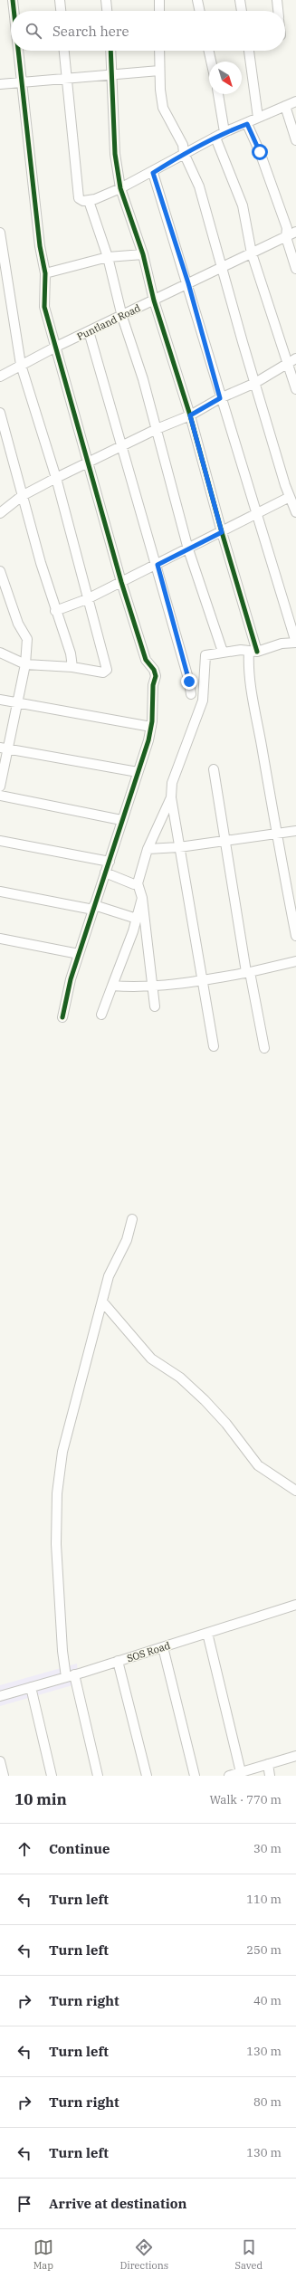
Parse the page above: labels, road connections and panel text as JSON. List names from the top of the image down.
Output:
{
  "streets": {
    "street": ["Puntland Road", "SOS Road"]
  },
  "north": "bottom right",
  "page": {
    "search": "Search here",
    "heading": ["10 min", "Walk · 770 m"],
    "list": [
      ["Continue", "30 m"],
      ["Turn left", "110 m"],
      ["Turn left", "250 m"],
      ["Turn right", "40 m"],
      ["Turn left", "130 m"],
      ["Turn right", "80 m"],
      ["Turn left", "130 m"],
      "Arrive at destination"
    ],
    "nav": ["Map", "Directions", "Saved"]
  }
}
